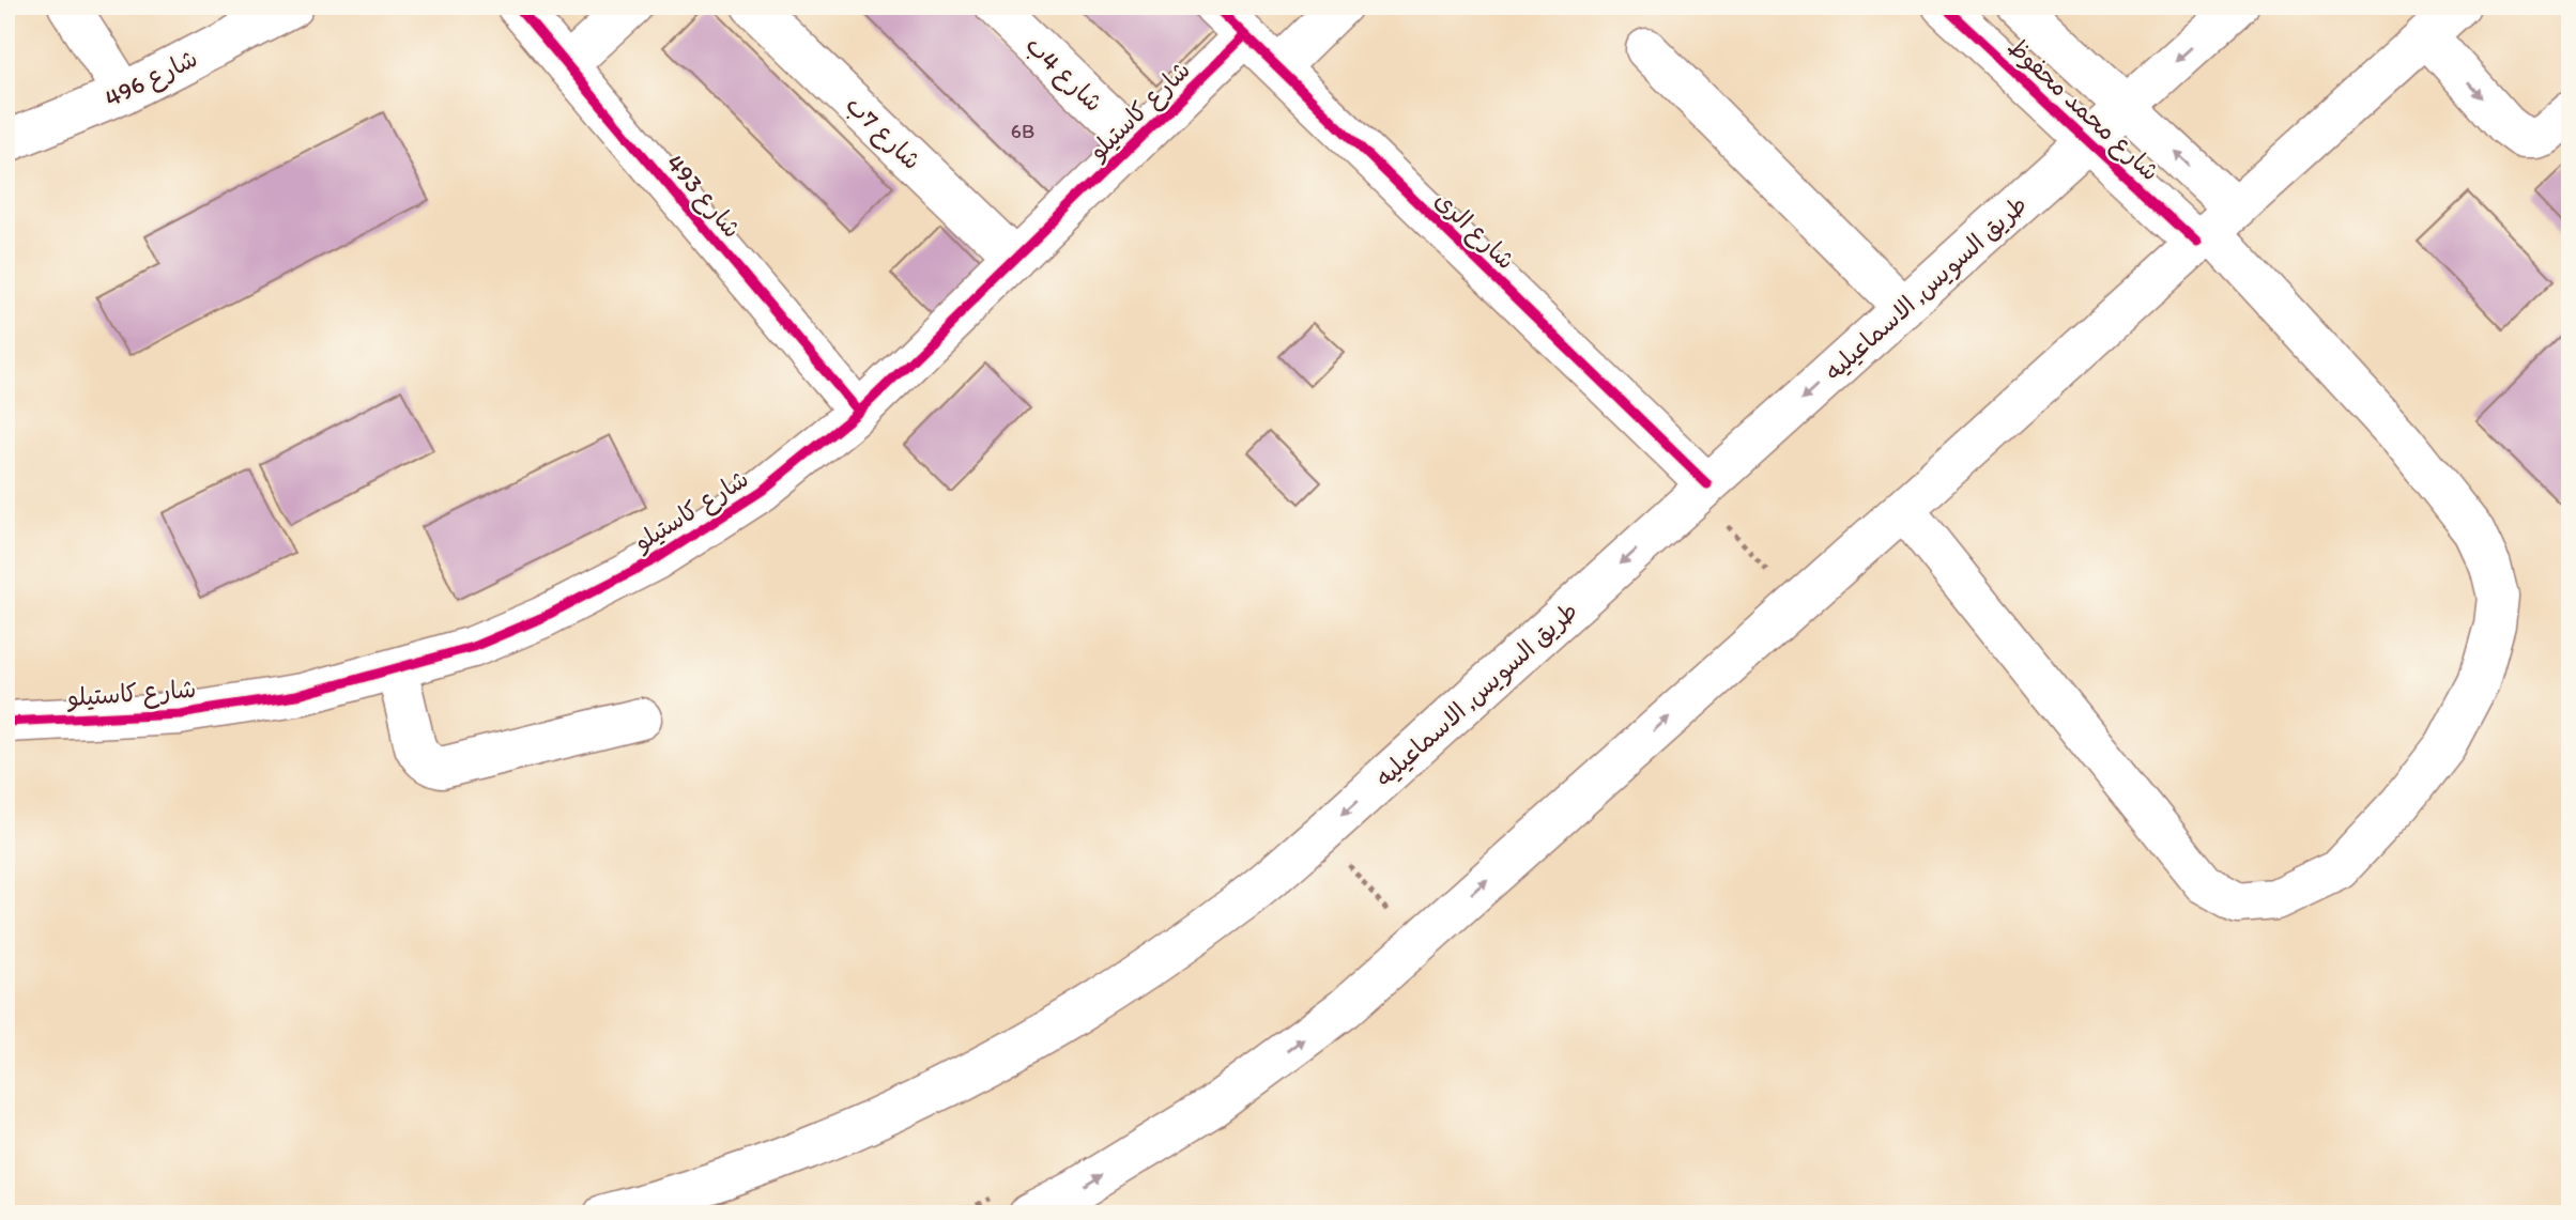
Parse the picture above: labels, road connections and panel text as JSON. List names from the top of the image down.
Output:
{
  "streets": {
    "street": [
      "شارع 4ب",
      "شارع 496",
      "شارع محمد محفوظ",
      "شارع كاستيلو",
      "شارع 7ب",
      "شارع 493",
      "شارع الرى",
      "طريق السويس, الاسماعيليه"
    ]
  },
  "crossings": [
    ["شارع 4ب", "شارع كاستيلو"],
    ["شارع محمد محفوظ", "طريق السويس, الاسماعيليه"],
    ["شارع كاستيلو", "شارع 7ب"],
    ["شارع كاستيلو", "شارع 493"],
    ["شارع كاستيلو", "شارع الرى"],
    ["شارع الرى", "طريق السويس, الاسماعيليه"]
  ],
  "house_numbers": ["6B"]
}
